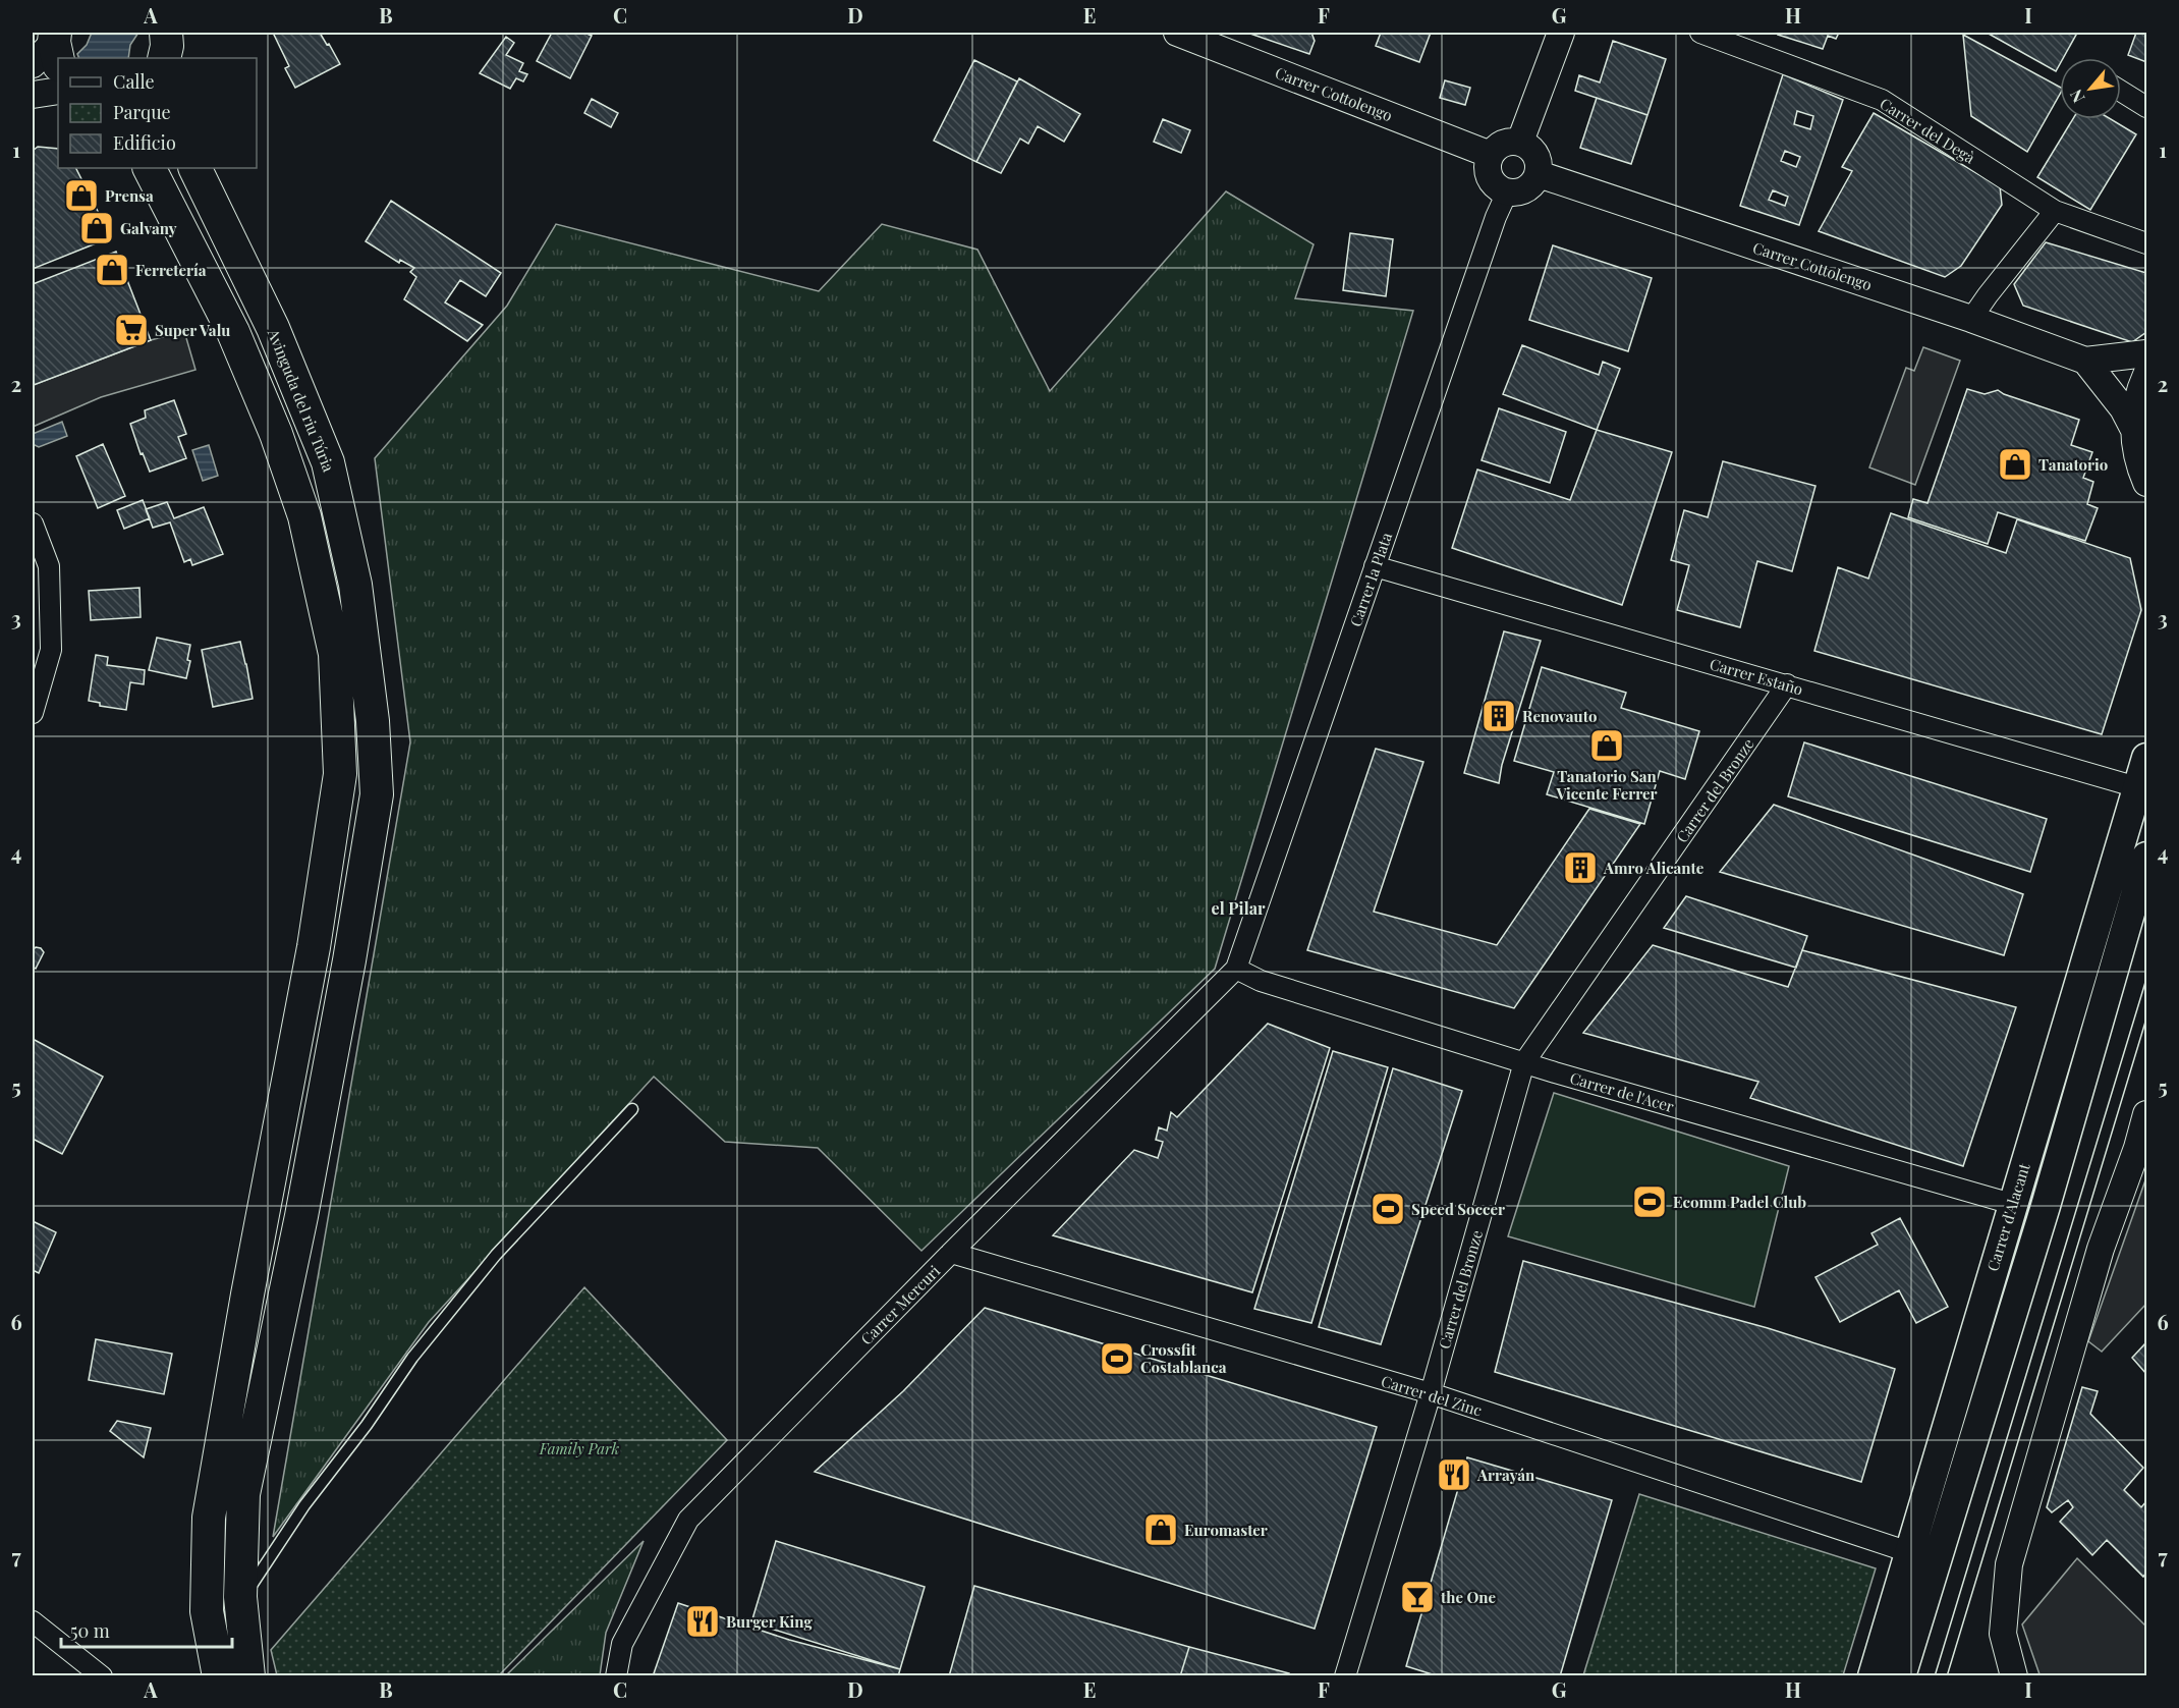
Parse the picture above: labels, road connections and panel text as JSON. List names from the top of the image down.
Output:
{
  "streets": {
    "main road": ["Avinguda del riu Túria", "Carrer d'Alacant"],
    "street": [
      "Carrer Cottolengo",
      "Carrer del Degà",
      "Carrer la Plata",
      "Carrer Estaño",
      "Carrer del Bronze",
      "Carrer de l'Acer",
      "Carrer Mercuri",
      "Carrer del Zinc"
    ]
  },
  "crossings": [
    ["Carrer Cottolengo", "Carrer la Plata"],
    ["Carrer la Plata", "Carrer Estaño"],
    ["Carrer la Plata", "Carrer de l'Acer"],
    ["Carrer la Plata", "Carrer Mercuri"],
    ["Carrer Estaño", "Carrer del Bronze"],
    ["Carrer Estaño", "Carrer d'Alacant"],
    ["Carrer del Bronze", "Carrer de l'Acer"],
    ["Carrer del Bronze", "Carrer del Zinc"],
    ["Carrer de l'Acer", "Carrer d'Alacant"],
    ["Carrer de l'Acer", "Carrer Mercuri"],
    ["Carrer d'Alacant", "Carrer del Zinc"],
    ["Carrer Mercuri", "Carrer del Zinc"]
  ],
  "districts": ["el Pilar"],
  "parks": ["Family Park"],
  "places": {
    "shop": [
      "Prensa",
      "Galvany",
      "Ferretería",
      "Tanatorio",
      "Tanatorio San Vicente Ferrer",
      "Euromaster"
    ],
    "supermarket": ["Super Valu"],
    "building": ["Renovauto", "Amro Alicante"],
    "sports": ["Ecomm Padel Club", "Speed Soccer", "Crossfit Costablanca"],
    "restaurant": ["Arrayán", "Burger King"],
    "bar": ["the One"]
  },
  "legend": ["Calle", "Parque", "Edificio"],
  "scale_bar": "50 m",
  "north": "bottom left",
  "grid": {
    "columns": [
      "A",
      "B",
      "C",
      "D",
      "E",
      "F",
      "G",
      "H",
      "I"
    ],
    "rows": [
      "1",
      "2",
      "3",
      "4",
      "5",
      "6",
      "7"
    ]
  }
}
